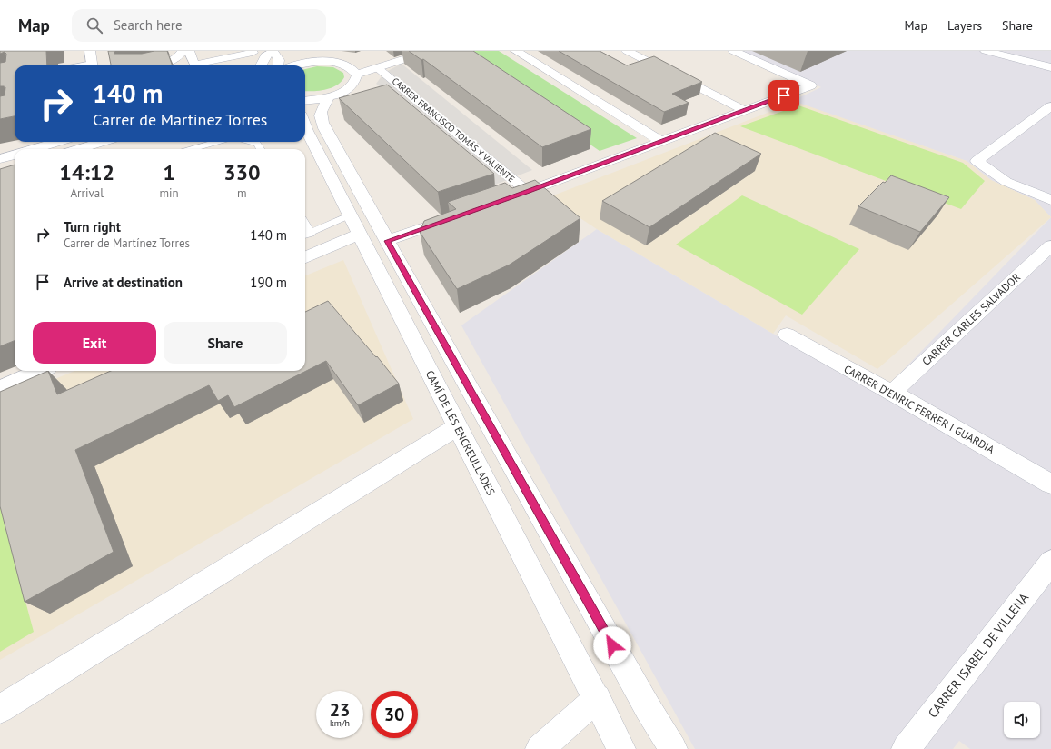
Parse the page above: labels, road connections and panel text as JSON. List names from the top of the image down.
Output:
{
  "streets": {
    "street": [
      "CARRER FRANCISCO TOMÁS Y VALIENTE",
      "CARRER CARLES SALVADOR",
      "CARRER D'ENRIC FERRER I GUARDIA",
      "CAMÍ DE LES ENCREULLADES",
      "CARRER ISABEL DE VILLENA"
    ]
  },
  "crossings": [
    ["CARRER CARLES SALVADOR", "CARRER D'ENRIC FERRER I GUARDIA"]
  ],
  "page": {
    "header": "Map",
    "search": "Search here",
    "nav": ["Map", "Layers", "Share"],
    "turn": ["140 m", "Carrer de Martínez Torres"],
    "eta": [
      "14:12",
      "Arrival",
      "1",
      "min",
      "330",
      "m"
    ],
    "list": [
      {
        "name": "Turn right",
        "note": "Carrer de Martínez Torres",
        "value": "140 m"
      },
      {
        "name": "Arrive at destination",
        "value": "190 m"
      }
    ],
    "buttons": ["Exit", "Share"],
    "speed": "23 km/h",
    "limit": "30"
  }
}
